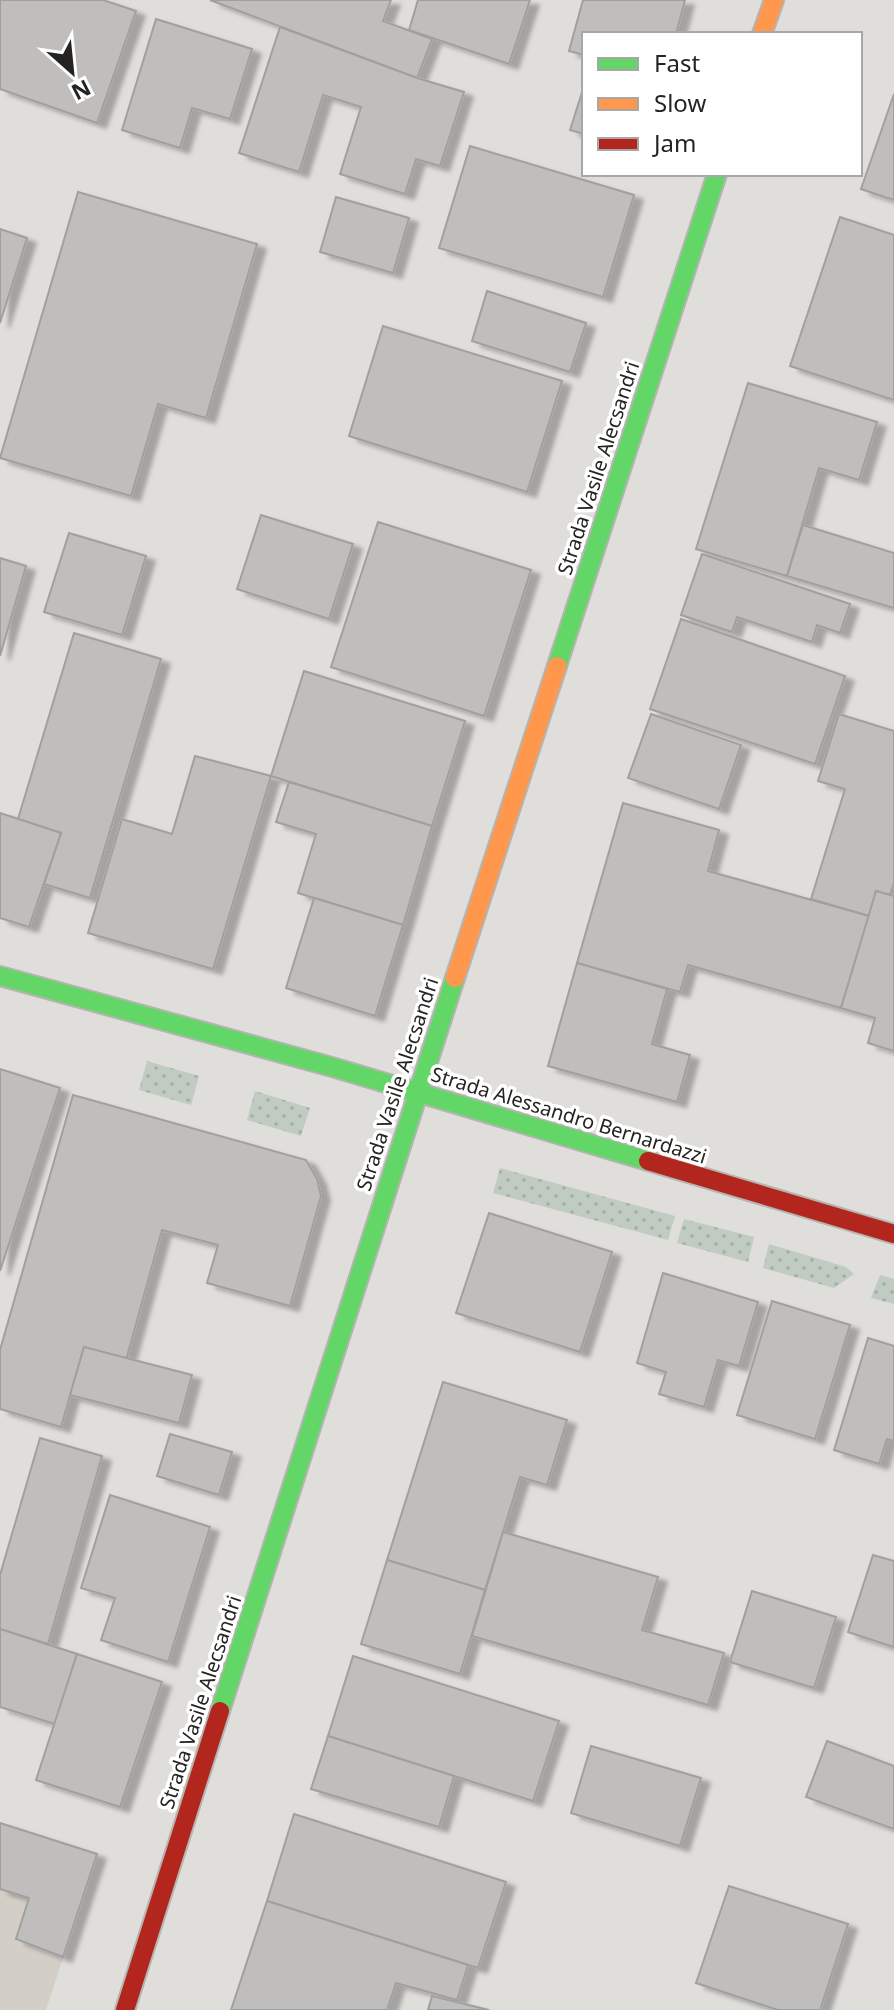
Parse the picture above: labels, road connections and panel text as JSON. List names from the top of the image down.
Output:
{
  "streets": {
    "main road": ["Strada Vasile Alecsandri", "Strada Alessandro Bernardazzi"]
  },
  "crossings": [
    ["Strada Vasile Alecsandri", "Strada Alessandro Bernardazzi"]
  ],
  "legend": ["Fast", "Slow", "Jam"],
  "north": "bottom right"
}
